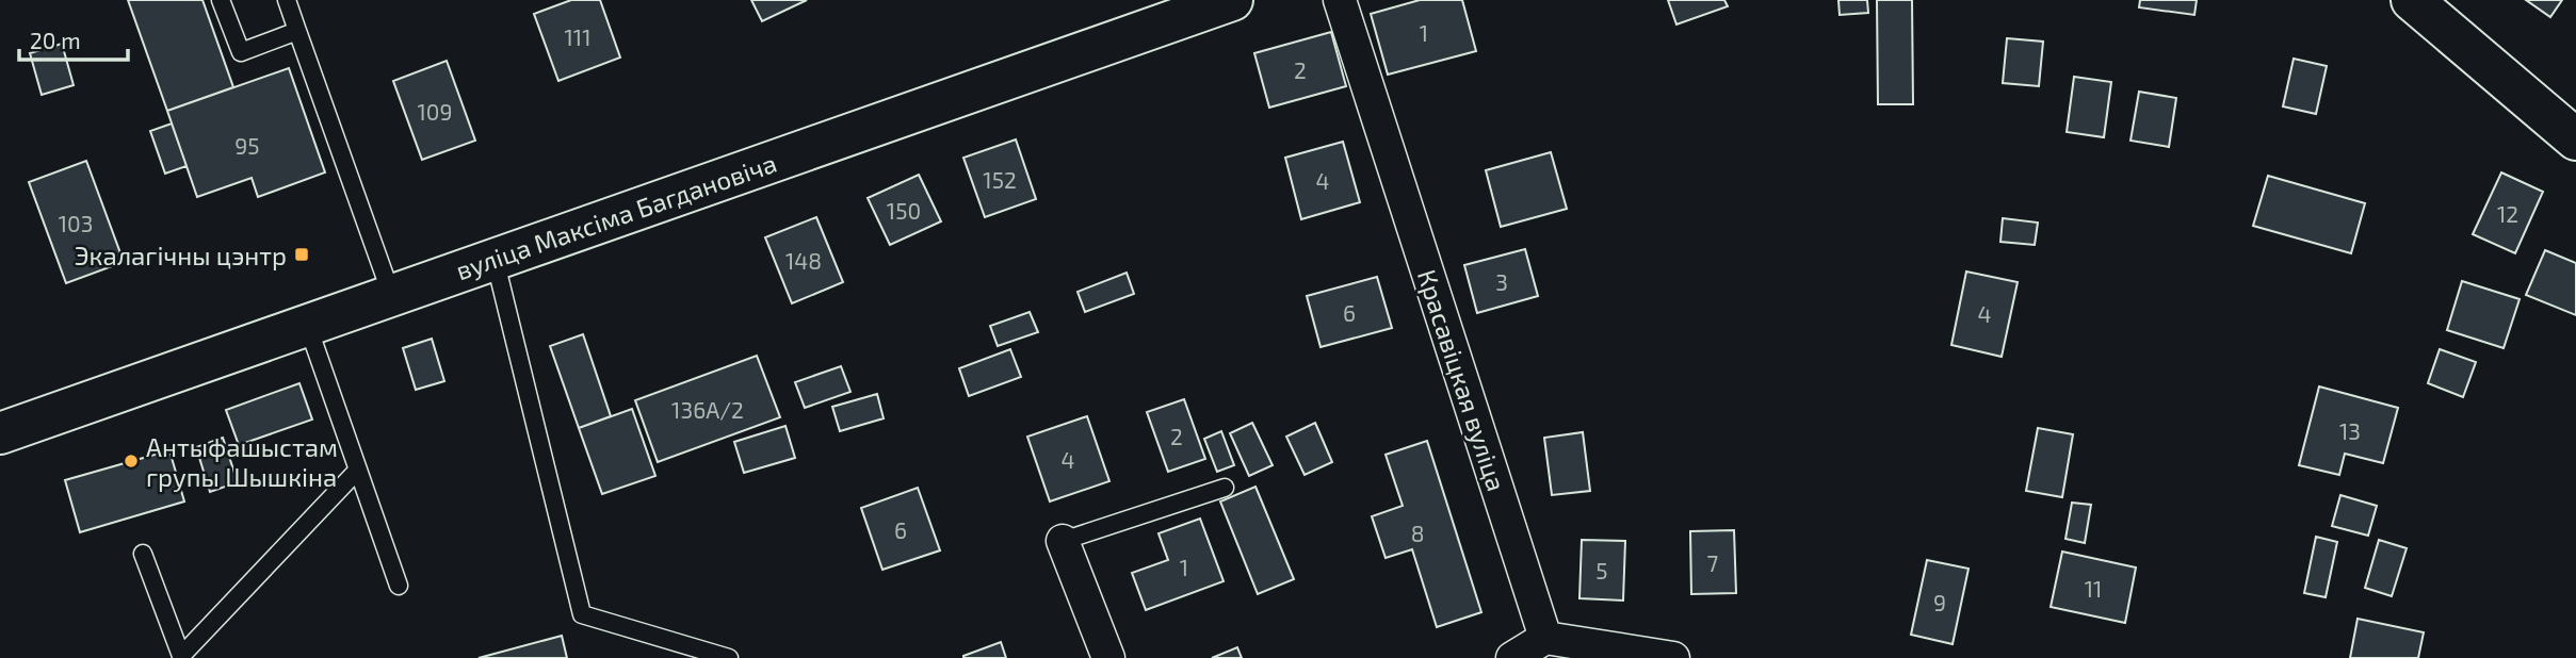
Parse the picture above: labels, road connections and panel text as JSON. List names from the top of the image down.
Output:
{
  "streets": {
    "main road": ["вуліца Максіма Багдановіча"],
    "street": ["Красавіцкая вуліца"]
  },
  "places": {
    "transit": ["Экалагічны цэнтр"],
    "other": ["Антыфашыстам групы Шышкіна"]
  },
  "house_numbers": [
    "1",
    "111",
    "2",
    "109",
    "95",
    "152",
    "4",
    "150",
    "12",
    "103",
    "148",
    "3",
    "6",
    "4",
    "136А/2",
    "13",
    "2",
    "4",
    "6",
    "8",
    "7",
    "1",
    "5",
    "11",
    "9"
  ],
  "scale_bar": "20 m"
}
